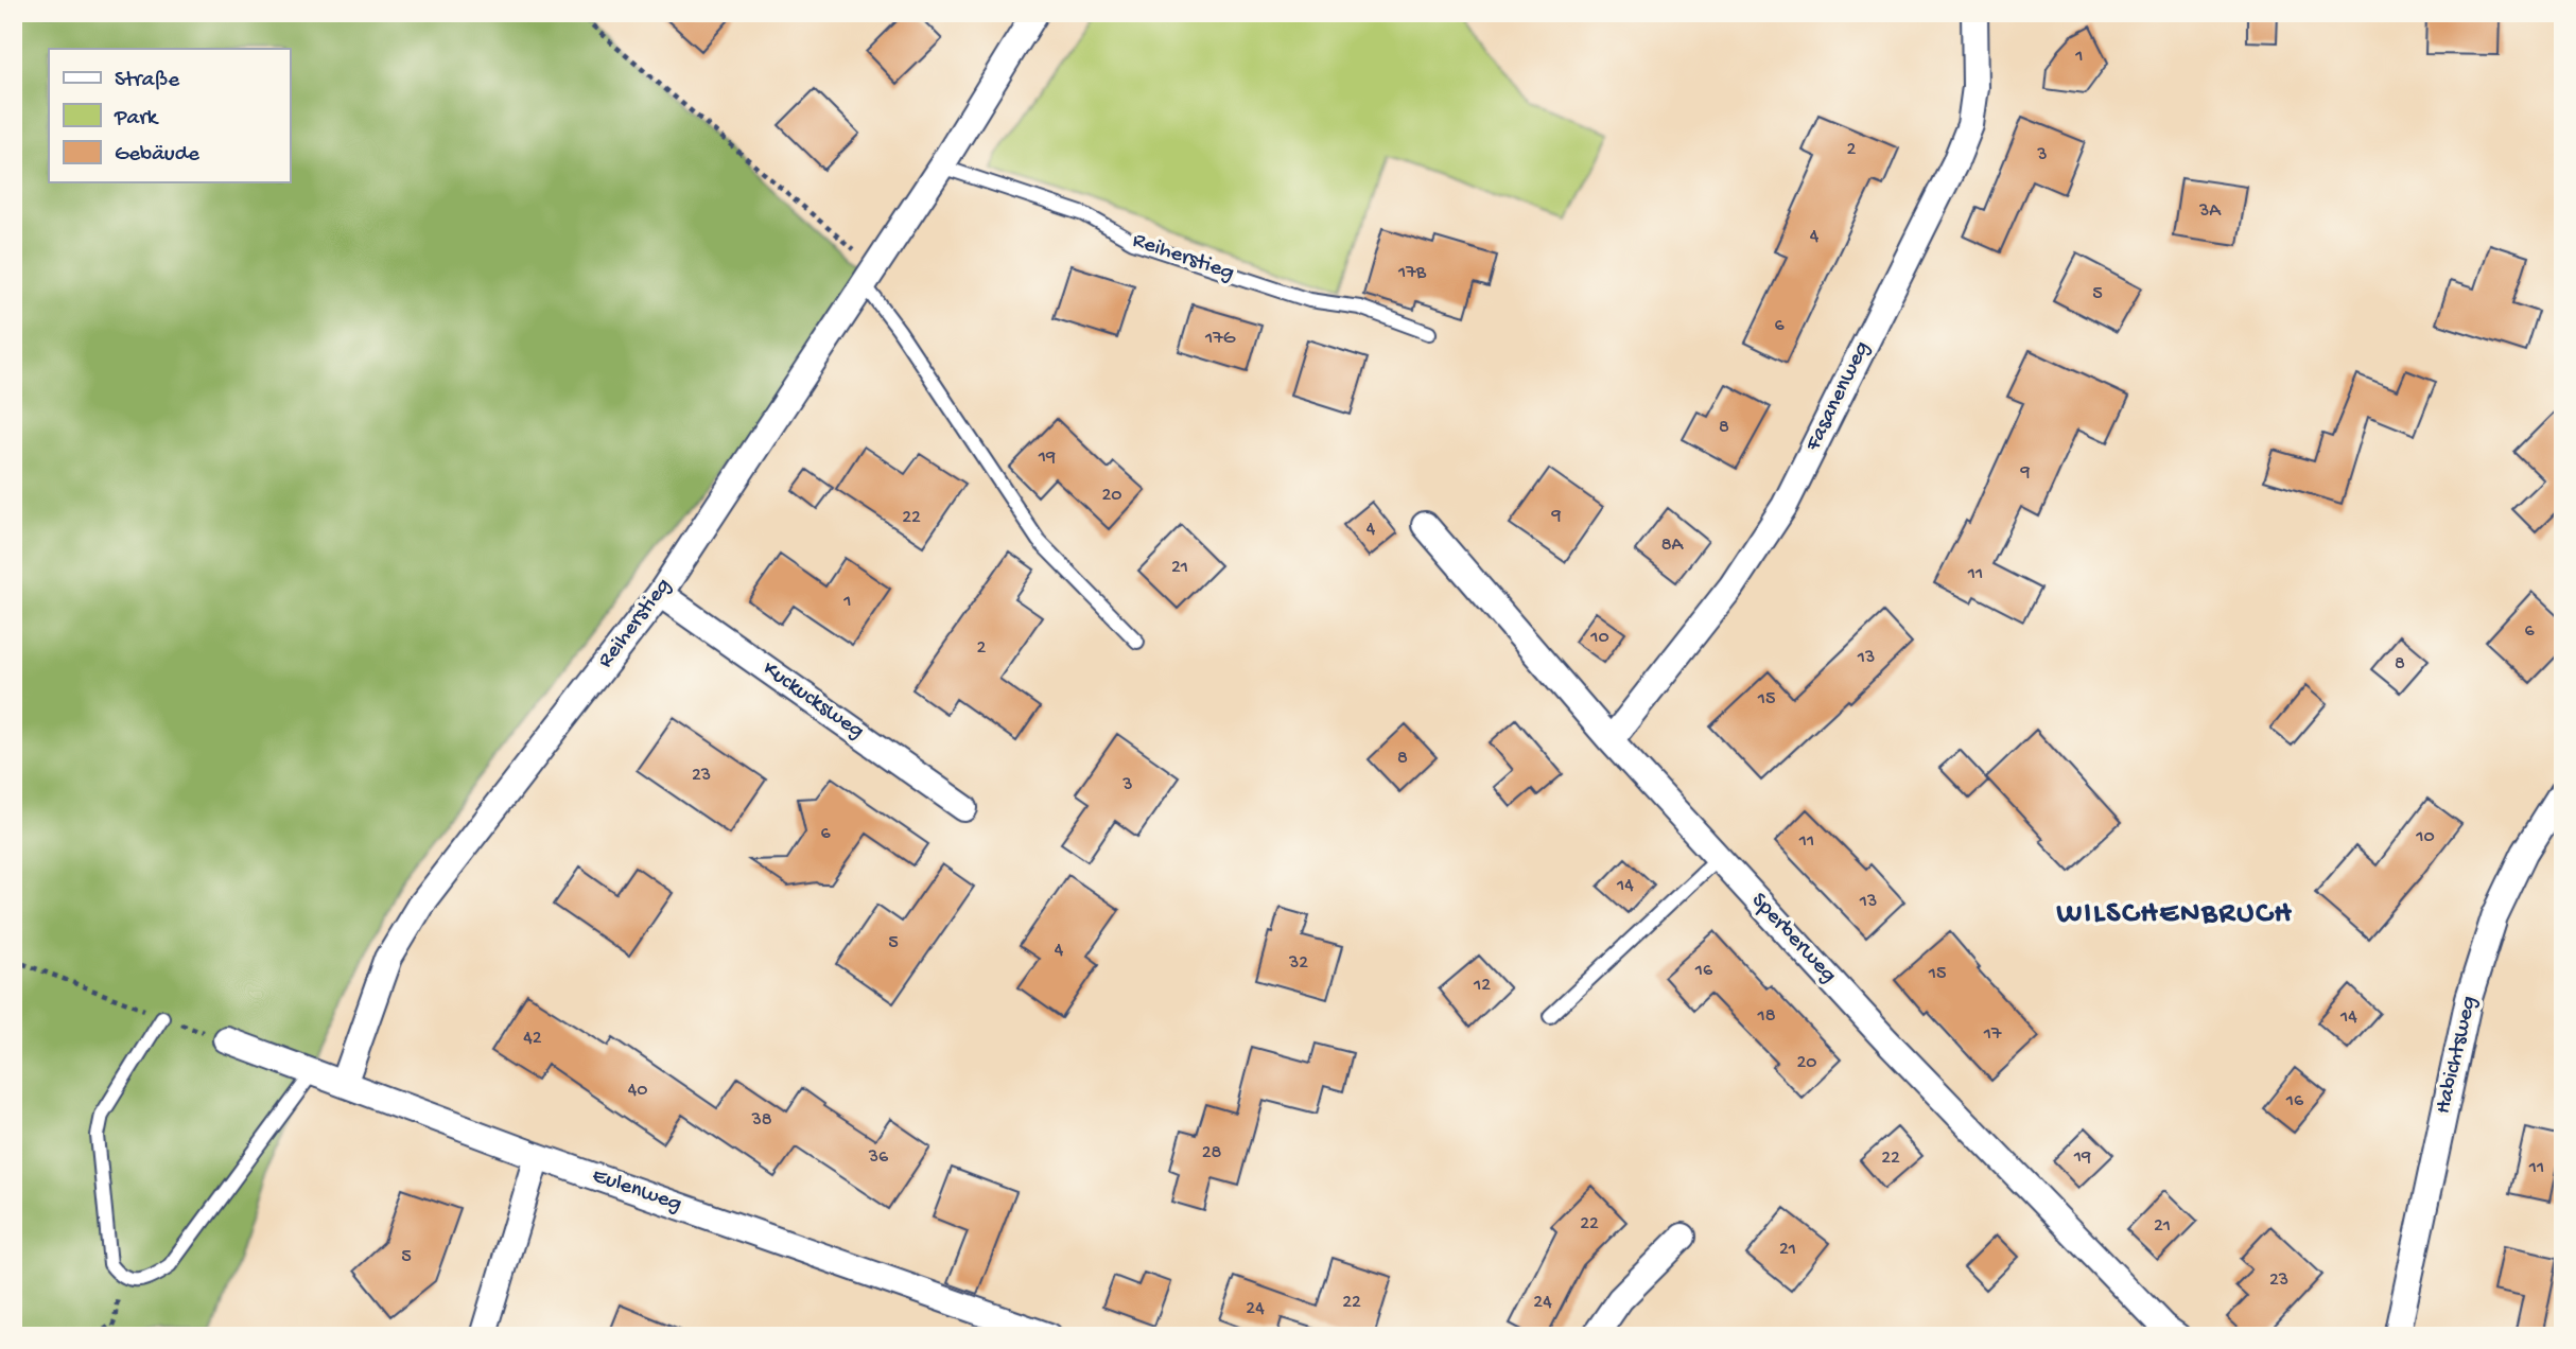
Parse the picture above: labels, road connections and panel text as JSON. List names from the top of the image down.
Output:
{
  "streets": {
    "street": [
      "Reiherstieg",
      "Fasanenweg",
      "Kuckucksweg",
      "Sperberweg",
      "Habichtsweg",
      "Eulenweg"
    ]
  },
  "crossings": [
    ["Reiherstieg", "Kuckucksweg"],
    ["Reiherstieg", "Eulenweg"],
    ["Fasanenweg", "Sperberweg"]
  ],
  "districts": ["WILSCHENBRUCH"],
  "house_numbers": [
    "1",
    "2",
    "3",
    "3A",
    "4",
    "17B",
    "5",
    "6",
    "17G",
    "8",
    "19",
    "9",
    "20",
    "9",
    "22",
    "4",
    "8A",
    "21",
    "11",
    "1",
    "6",
    "10",
    "2",
    "13",
    "8",
    "15",
    "8",
    "23",
    "3",
    "6",
    "10",
    "11",
    "14",
    "13",
    "5",
    "4",
    "32",
    "16",
    "15",
    "12",
    "18",
    "14",
    "17",
    "42",
    "20",
    "40",
    "16",
    "38",
    "28",
    "36",
    "19",
    "22",
    "11",
    "22",
    "21",
    "21",
    "5",
    "23",
    "22",
    "24",
    "24"
  ],
  "legend": ["Straße", "Park", "Gebäude"]
}
